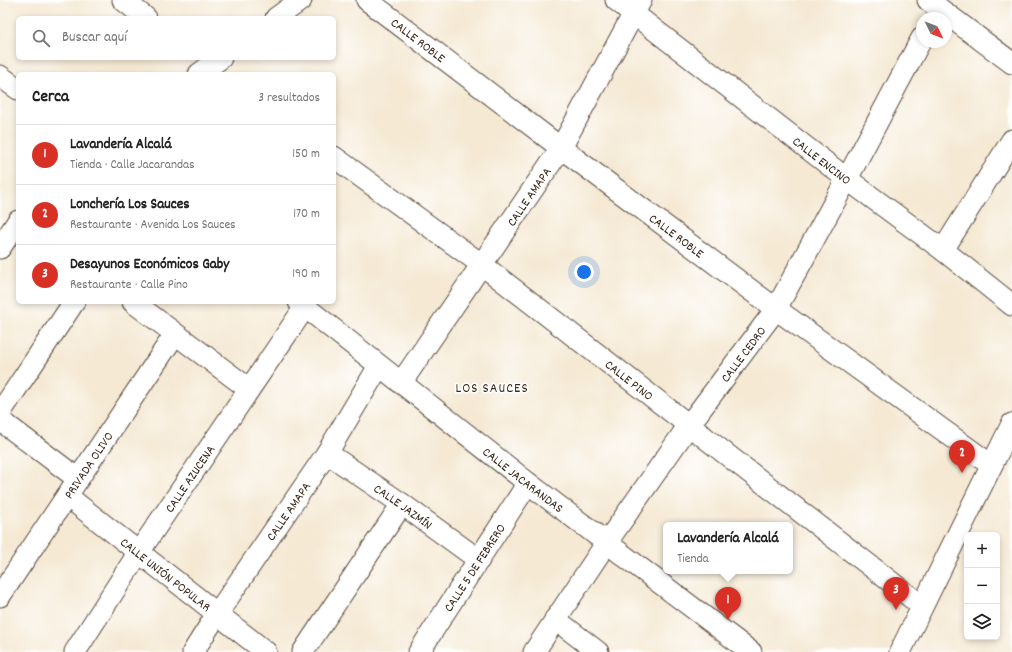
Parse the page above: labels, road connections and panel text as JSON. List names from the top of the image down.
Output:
{
  "streets": {
    "street": [
      "CALLE ROBLE",
      "CALLE ENCINO",
      "CALLE AMAPA",
      "CALLE CEDRO",
      "CALLE PINO",
      "PRIVADA OLIVO",
      "CALLE AZUCENA",
      "CALLE JACARANDAS",
      "CALLE JAZMÍN",
      "CALLE 5 DE FEBRERO",
      "CALLE UNIÓN POPULAR"
    ]
  },
  "crossings": [
    ["CALLE ROBLE", "CALLE AMAPA"],
    ["CALLE ROBLE", "CALLE CEDRO"],
    ["CALLE ENCINO", "CALLE AMAPA"],
    ["CALLE ENCINO", "CALLE CEDRO"],
    ["CALLE AMAPA", "CALLE PINO"],
    ["CALLE AMAPA", "CALLE JACARANDAS"],
    ["CALLE AMAPA", "CALLE JAZMÍN"],
    ["CALLE AMAPA", "CALLE UNIÓN POPULAR"],
    ["CALLE CEDRO", "CALLE PINO"],
    ["CALLE CEDRO", "CALLE JACARANDAS"],
    ["PRIVADA OLIVO", "CALLE UNIÓN POPULAR"],
    ["CALLE AZUCENA", "CALLE JACARANDAS"],
    ["CALLE AZUCENA", "CALLE UNIÓN POPULAR"],
    ["CALLE JACARANDAS", "CALLE 5 DE FEBRERO"],
    ["CALLE JAZMÍN", "CALLE 5 DE FEBRERO"]
  ],
  "districts": ["LOS SAUCES"],
  "north": "bottom right",
  "page": {
    "search": "Buscar aquí",
    "heading": ["Cerca", "3 resultados"],
    "list": [
      {
        "mark": "1",
        "name": "Lavandería Alcalá",
        "note": "Tienda · Calle Jacarandas",
        "value": "150 m"
      },
      {
        "mark": "2",
        "name": "Lonchería Los Sauces",
        "note": "Restaurante · Avenida Los Sauces",
        "value": "170 m"
      },
      {
        "mark": "3",
        "name": "Desayunos Económicos Gaby",
        "note": "Restaurante · Calle Pino",
        "value": "190 m"
      }
    ],
    "pins": ["2", "3", "1"],
    "popup": ["Lavandería Alcalá", "Tienda"],
    "map_buttons": ["+", "−"]
  }
}
